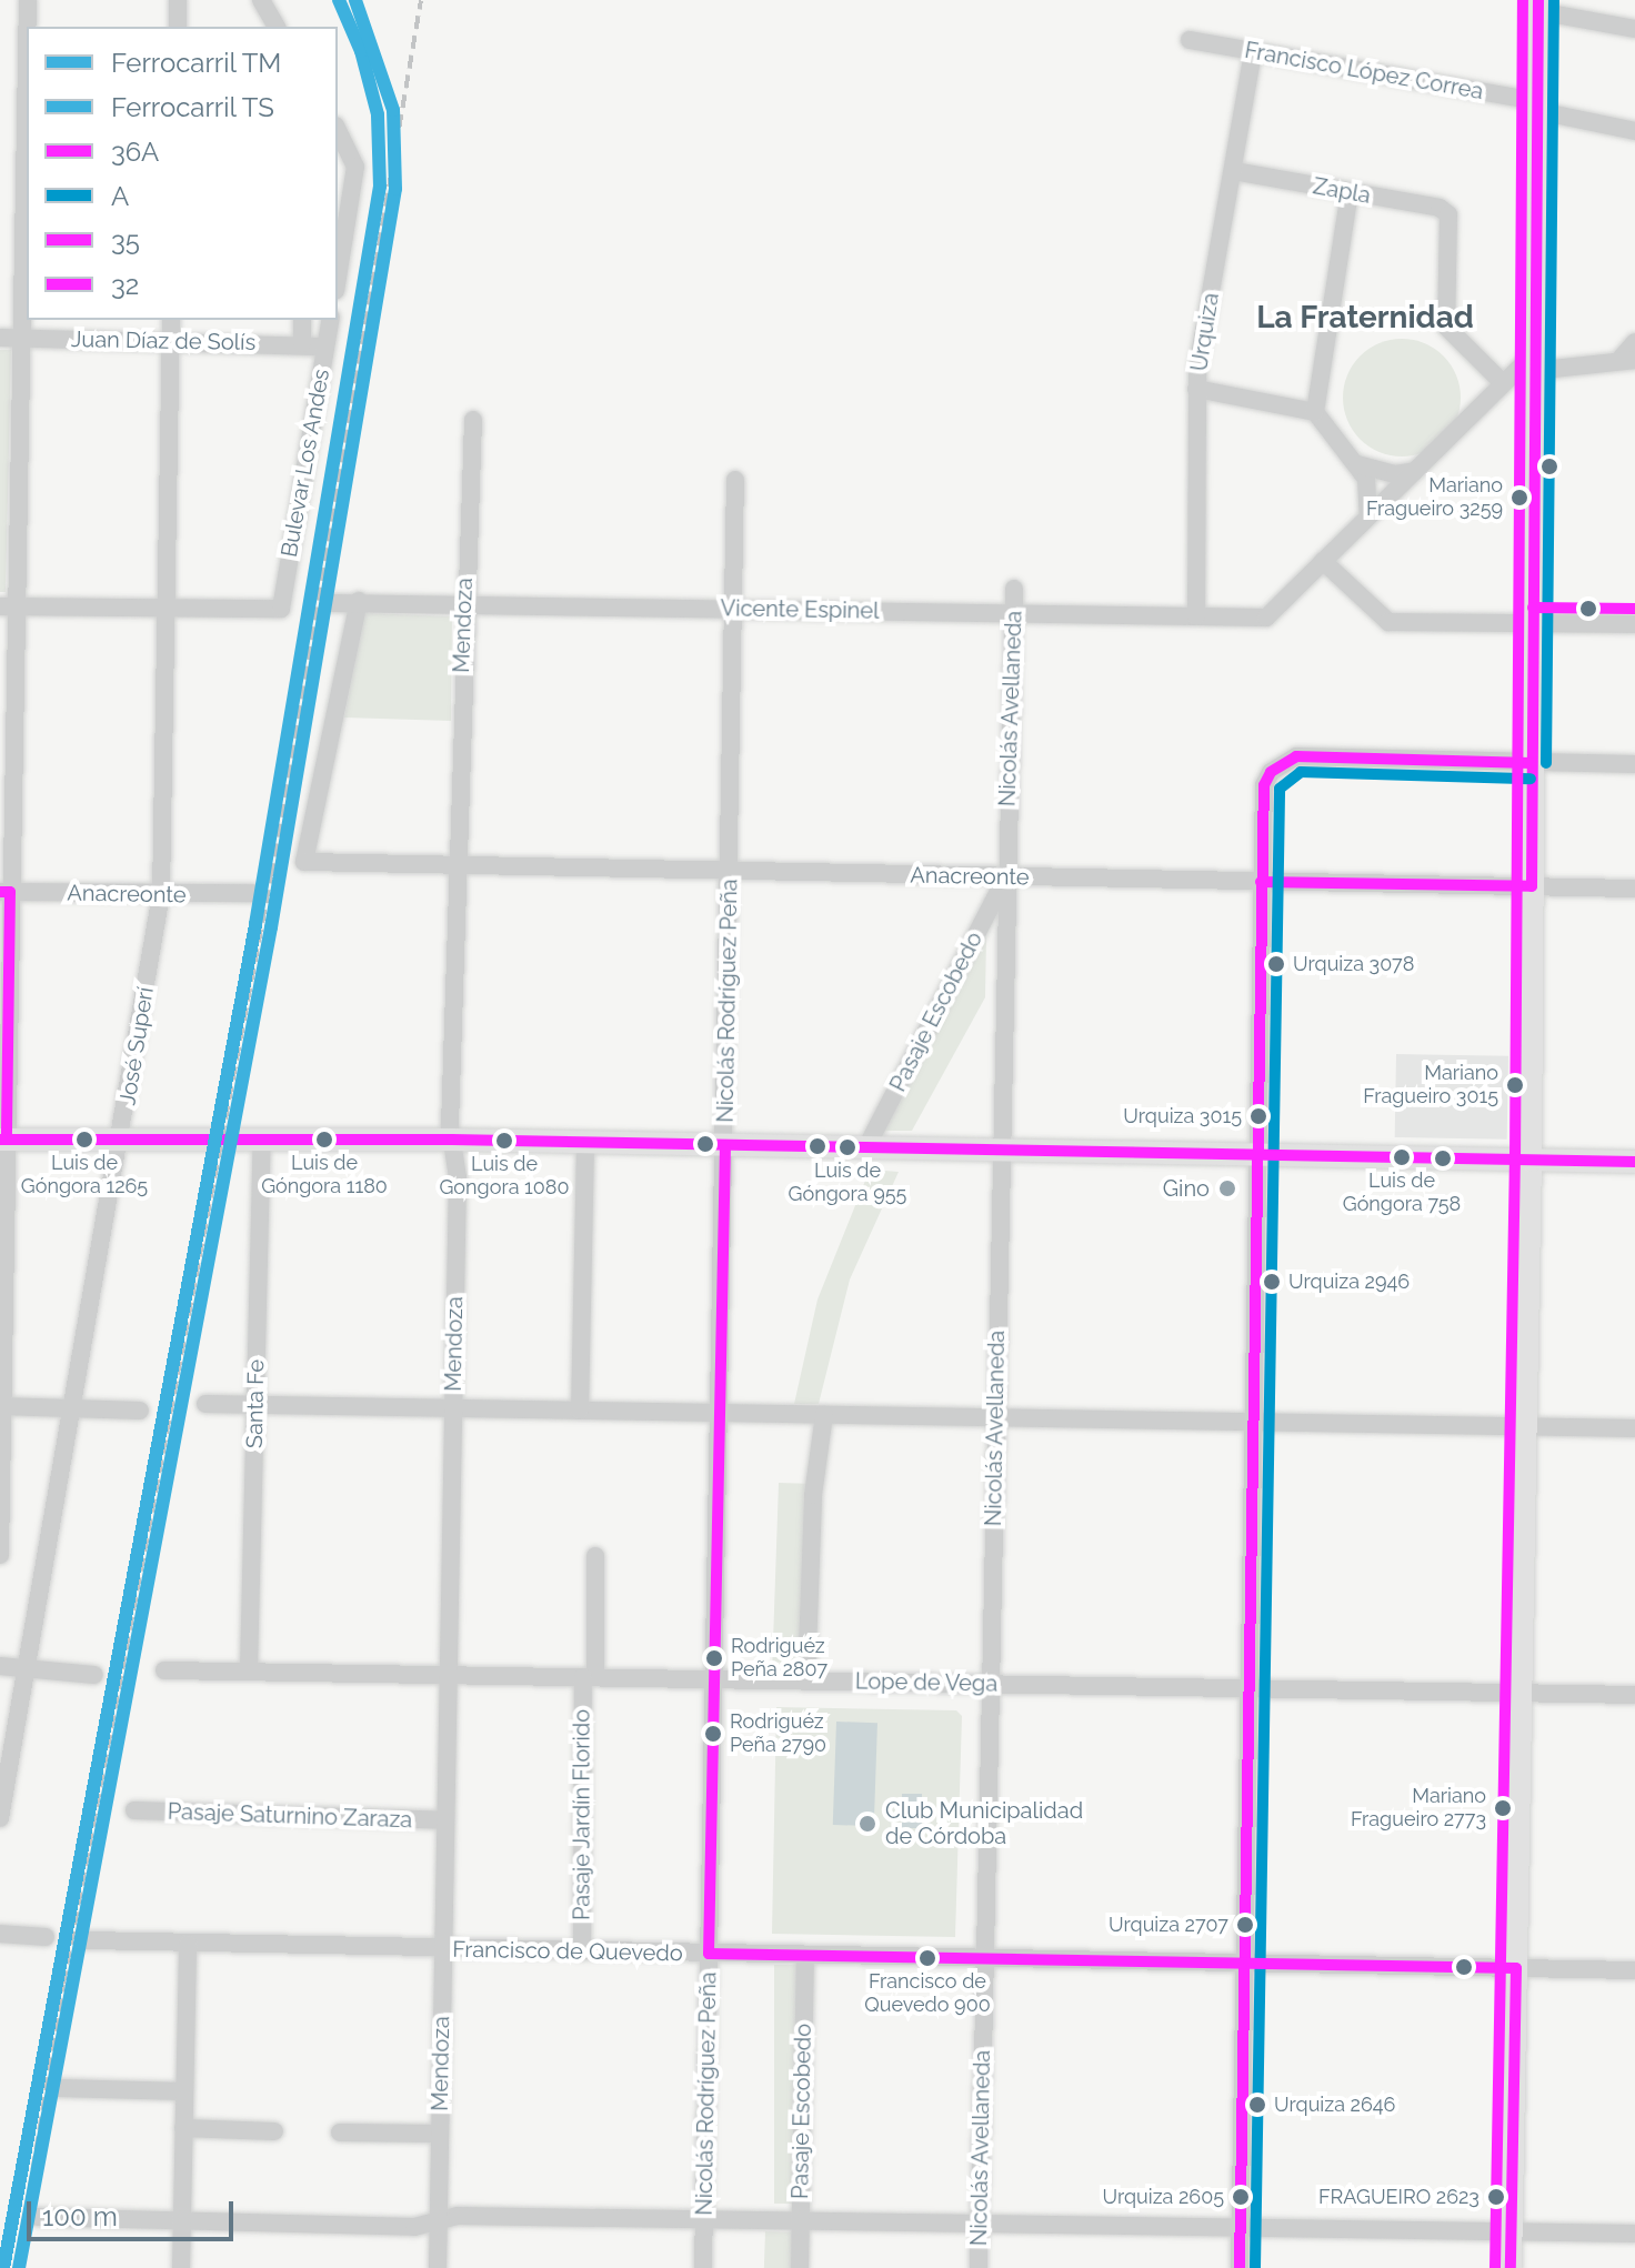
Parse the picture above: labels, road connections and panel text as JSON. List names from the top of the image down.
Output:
{
  "streets": {
    "street": [
      "Francisco López Correa",
      "Zapla",
      "Urquiza",
      "Juan Díaz de Solís",
      "Bulevar Los Andes",
      "Vicente Espinel",
      "Mendoza",
      "Nicolás Avellaneda",
      "Anacreonte",
      "Nicolás Rodríguez Peña",
      "Pasaje Escobedo",
      "José Superí",
      "Santa Fe",
      "Lope de Vega",
      "Pasaje Jardín Florido",
      "Pasaje Saturnino Zaraza",
      "Francisco de Quevedo"
    ]
  },
  "crossings": [
    ["Francisco López Correa", "Urquiza"],
    ["Zapla", "Urquiza"],
    ["Urquiza", "Vicente Espinel"],
    ["Juan Díaz de Solís", "Bulevar Los Andes"],
    ["Juan Díaz de Solís", "José Superí"],
    ["Bulevar Los Andes", "José Superí"],
    ["Vicente Espinel", "Mendoza"],
    ["Vicente Espinel", "Nicolás Avellaneda"],
    ["Vicente Espinel", "Anacreonte"],
    ["Vicente Espinel", "Nicolás Rodríguez Peña"],
    ["Mendoza", "Anacreonte"],
    ["Mendoza", "Lope de Vega"],
    ["Mendoza", "Pasaje Saturnino Zaraza"],
    ["Mendoza", "Francisco de Quevedo"],
    ["Nicolás Avellaneda", "Anacreonte"],
    ["Nicolás Avellaneda", "Pasaje Escobedo"],
    ["Nicolás Avellaneda", "Lope de Vega"],
    ["Nicolás Avellaneda", "Francisco de Quevedo"],
    ["Anacreonte", "Nicolás Rodríguez Peña"],
    ["Anacreonte", "Pasaje Escobedo"],
    ["Anacreonte", "José Superí"],
    ["Nicolás Rodríguez Peña", "Lope de Vega"],
    ["Nicolás Rodríguez Peña", "Francisco de Quevedo"],
    ["Pasaje Escobedo", "Francisco de Quevedo"],
    ["Santa Fe", "Lope de Vega"],
    ["Lope de Vega", "Pasaje Jardín Florido"],
    ["Pasaje Jardín Florido", "Francisco de Quevedo"]
  ],
  "districts": ["La Fraternidad"],
  "places": [
    "Mariano Fragueiro 3259",
    "Urquiza 3078",
    "Mariano Fragueiro 3015",
    "Urquiza 3015",
    "Luis de Góngora 1265",
    "Luis de Góngora 1180",
    "Luis de Gongora 1080",
    "Luis de Góngora 955",
    "Luis de Góngora 758",
    "Gino",
    "Urquiza 2946",
    "Rodriguéz Peña 2807",
    "Rodriguéz Peña 2790",
    "Mariano Fragueiro 2773",
    "Club Municipalidad de Córdoba",
    "Urquiza 2707",
    "Francisco de Quevedo 900",
    "Urquiza 2646",
    "Urquiza 2605",
    "FRAGUEIRO 2623"
  ],
  "lines": [
    "rail line TM",
    "rail line TS",
    "transit line 36A",
    "transit line A",
    "transit line 32",
    "transit line 35"
  ],
  "legend": [
    "Ferrocarril TM",
    "Ferrocarril TS",
    "36A",
    "A",
    "35",
    "32"
  ],
  "scale_bar": "100 m"
}
